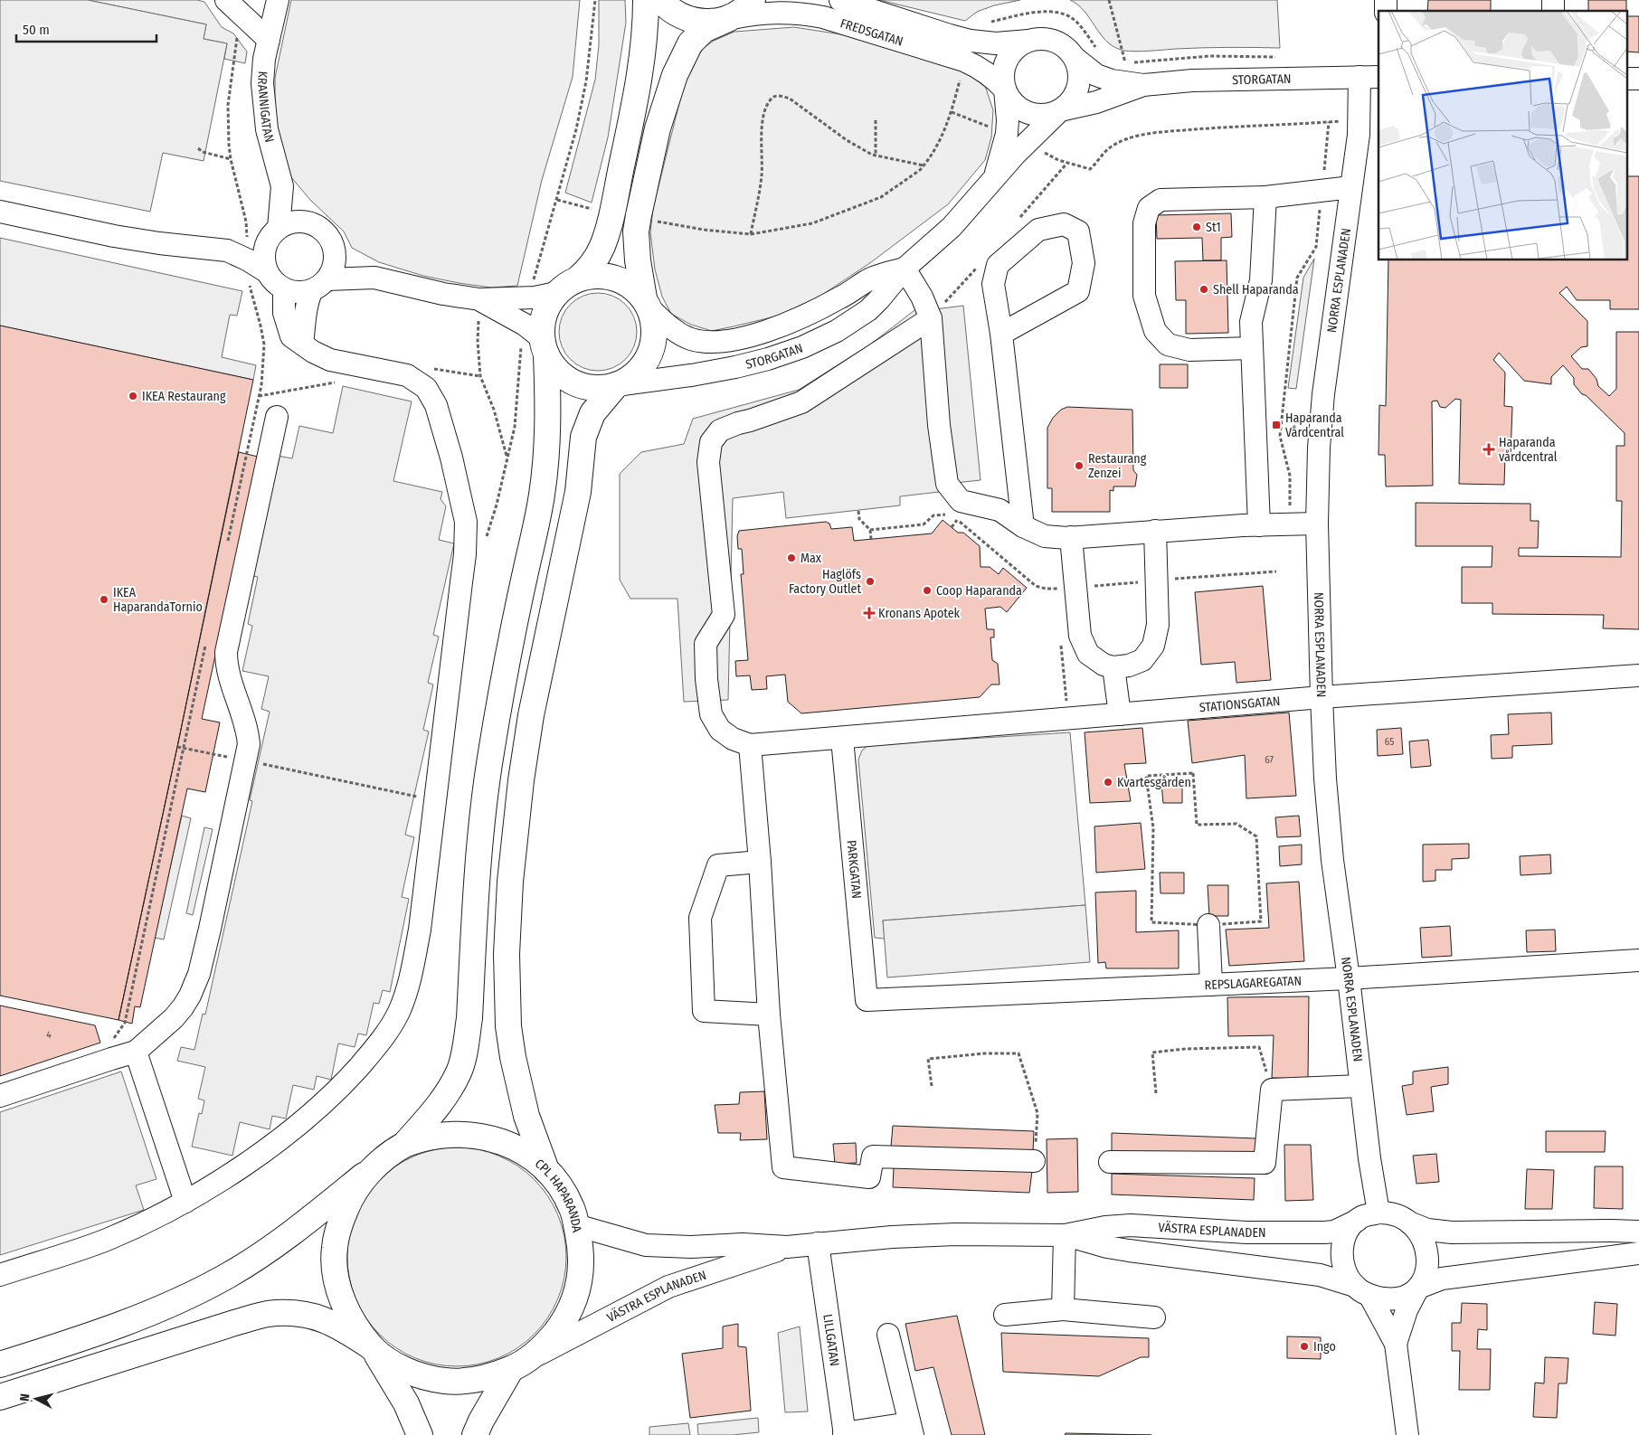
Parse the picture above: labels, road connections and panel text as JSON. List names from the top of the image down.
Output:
{
  "streets": {
    "main road": ["CPL HAPARANDA"],
    "street": [
      "FREDSGATAN",
      "STORGATAN",
      "KRANNIGATAN",
      "NORRA ESPLANADEN",
      "STATIONSGATAN",
      "PARKGATAN",
      "REPSLAGAREGATAN",
      "VÄSTRA ESPLANADEN",
      "LILLGATAN"
    ]
  },
  "crossings": [
    ["FREDSGATAN", "STORGATAN"],
    ["STORGATAN", "NORRA ESPLANADEN"],
    ["NORRA ESPLANADEN", "STATIONSGATAN"],
    ["NORRA ESPLANADEN", "REPSLAGAREGATAN"],
    ["NORRA ESPLANADEN", "VÄSTRA ESPLANADEN"],
    ["STATIONSGATAN", "PARKGATAN"],
    ["PARKGATAN", "REPSLAGAREGATAN"],
    ["CPL HAPARANDA", "VÄSTRA ESPLANADEN"],
    ["VÄSTRA ESPLANADEN", "LILLGATAN"]
  ],
  "places": {
    "other": [
      "St1",
      "Shell Haparanda",
      "IKEA Restaurang",
      "Restaurang Zenzei",
      "Max",
      "Haglöfs Factory Outlet",
      "Coop Haparanda",
      "IKEA HaparandaTornio",
      "Kvartesgården",
      "Ingo"
    ],
    "transit": ["Haparanda Vårdcentral"],
    "health": ["Haparanda vårdcentral", "Kronans Apotek"]
  },
  "house_numbers": ["65", "67", "4"],
  "scale_bar": "50 m",
  "north": "left"
}
